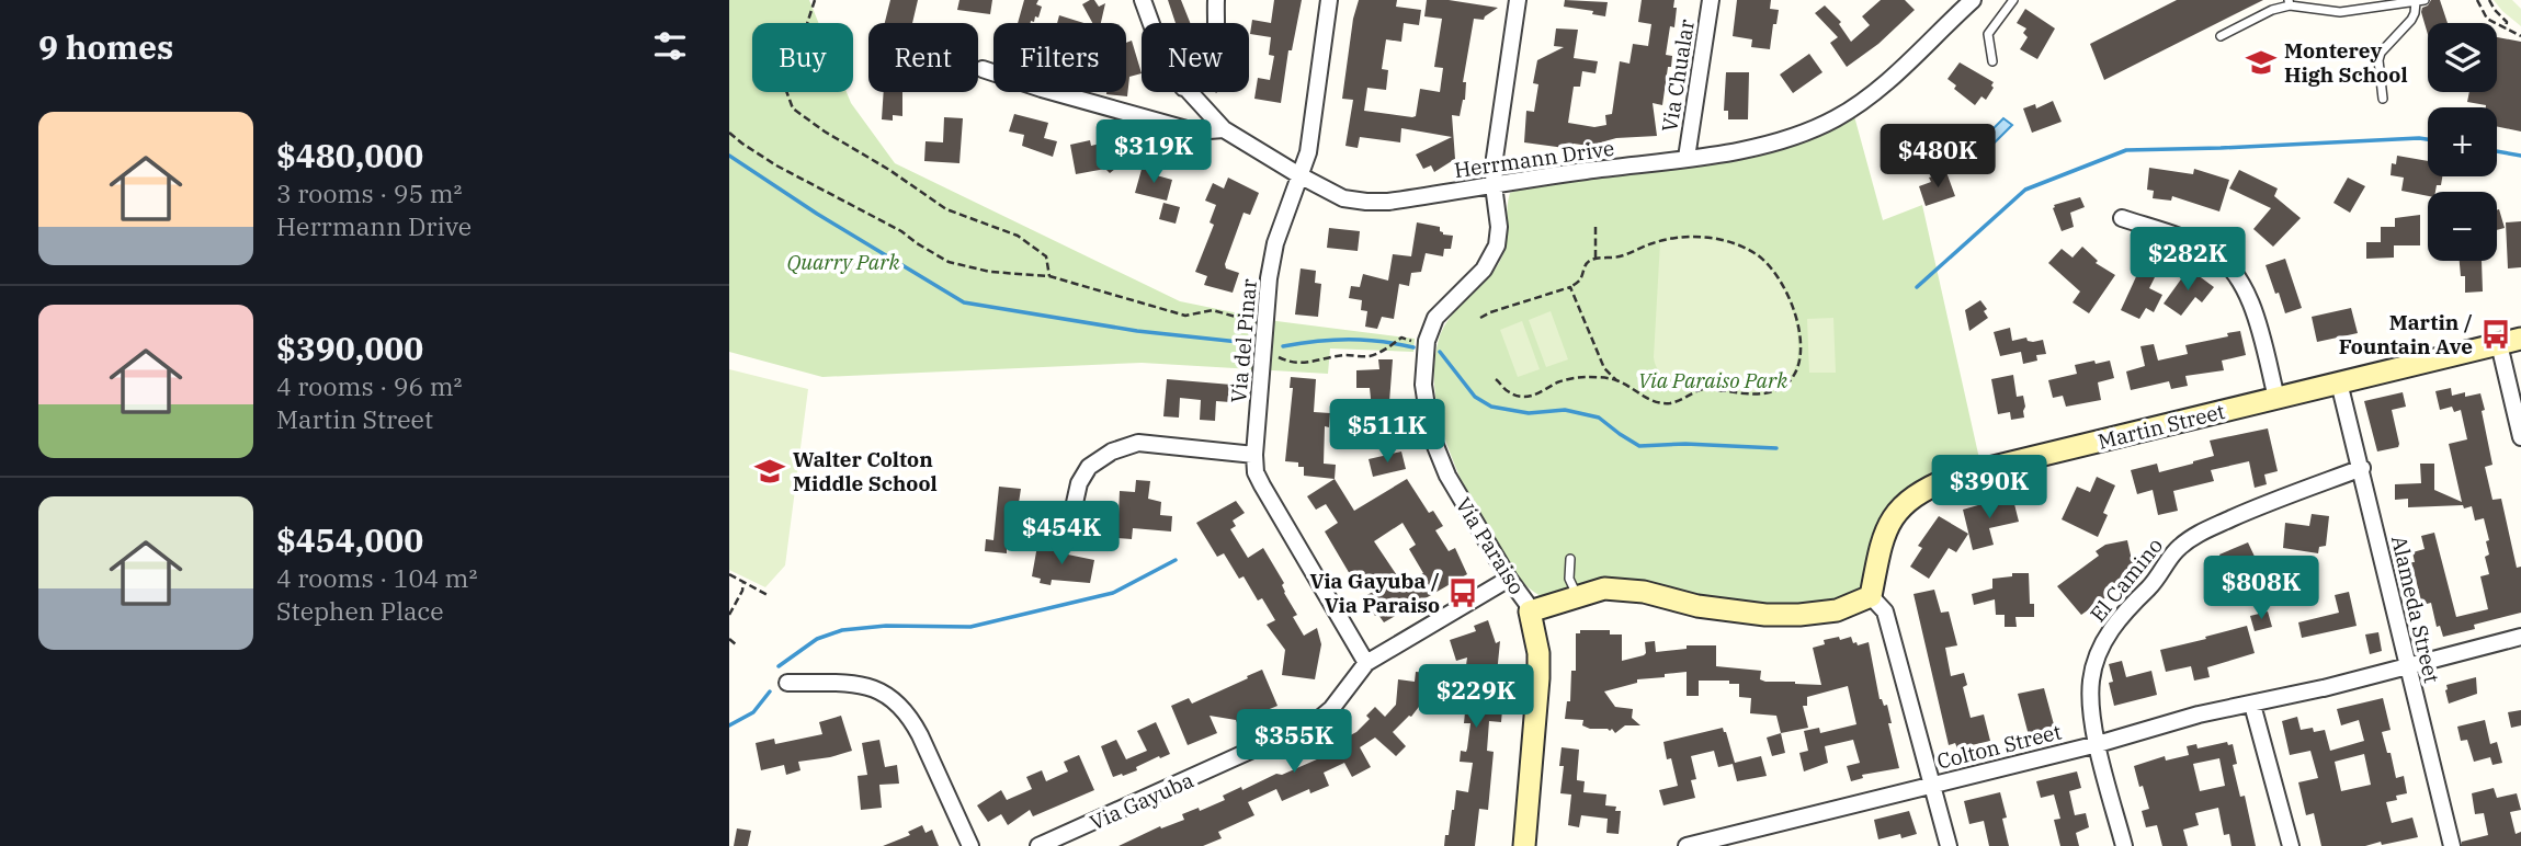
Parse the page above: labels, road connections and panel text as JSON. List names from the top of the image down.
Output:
{
  "streets": {
    "street": [
      "Via Chualar",
      "Herrmann Drive",
      "Via del Pinar",
      "Martin Street",
      "Via Paraiso",
      "El Camino",
      "Alameda Street",
      "Colton Street",
      "Via Gayuba"
    ]
  },
  "crossings": [
    ["Via Chualar", "Herrmann Drive"],
    ["Herrmann Drive", "Via del Pinar"],
    ["Herrmann Drive", "Via Paraiso"],
    ["Via del Pinar", "Via Gayuba"],
    ["Martin Street", "Alameda Street"],
    ["Via Paraiso", "Via Gayuba"],
    ["El Camino", "Alameda Street"],
    ["El Camino", "Colton Street"],
    ["Alameda Street", "Colton Street"]
  ],
  "parks": ["Quarry Park", "Via Paraiso Park"],
  "places": {
    "school or university": ["Monterey High School", "Walter Colton Middle School"],
    "bus stop": ["Martin / Fountain Ave", "Via Gayuba / Via Paraiso"]
  },
  "page": {
    "heading": "9 homes",
    "map_buttons": ["+", "−"],
    "chip": [
      "Buy",
      "Rent",
      "Filters",
      "New"
    ],
    "list": [
      {
        "name": "$480,000",
        "note": "3 rooms · 95 m² · Herrmann Drive"
      },
      {
        "name": "$390,000",
        "note": "4 rooms · 96 m² · Martin Street"
      },
      {
        "name": "$454,000",
        "note": "4 rooms · 104 m² · Stephen Place"
      }
    ],
    "price": [
      "$319K",
      "$480K",
      "$282K",
      "$511K",
      "$390K",
      "$454K",
      "$808K",
      "$229K",
      "$355K"
    ]
  }
}
